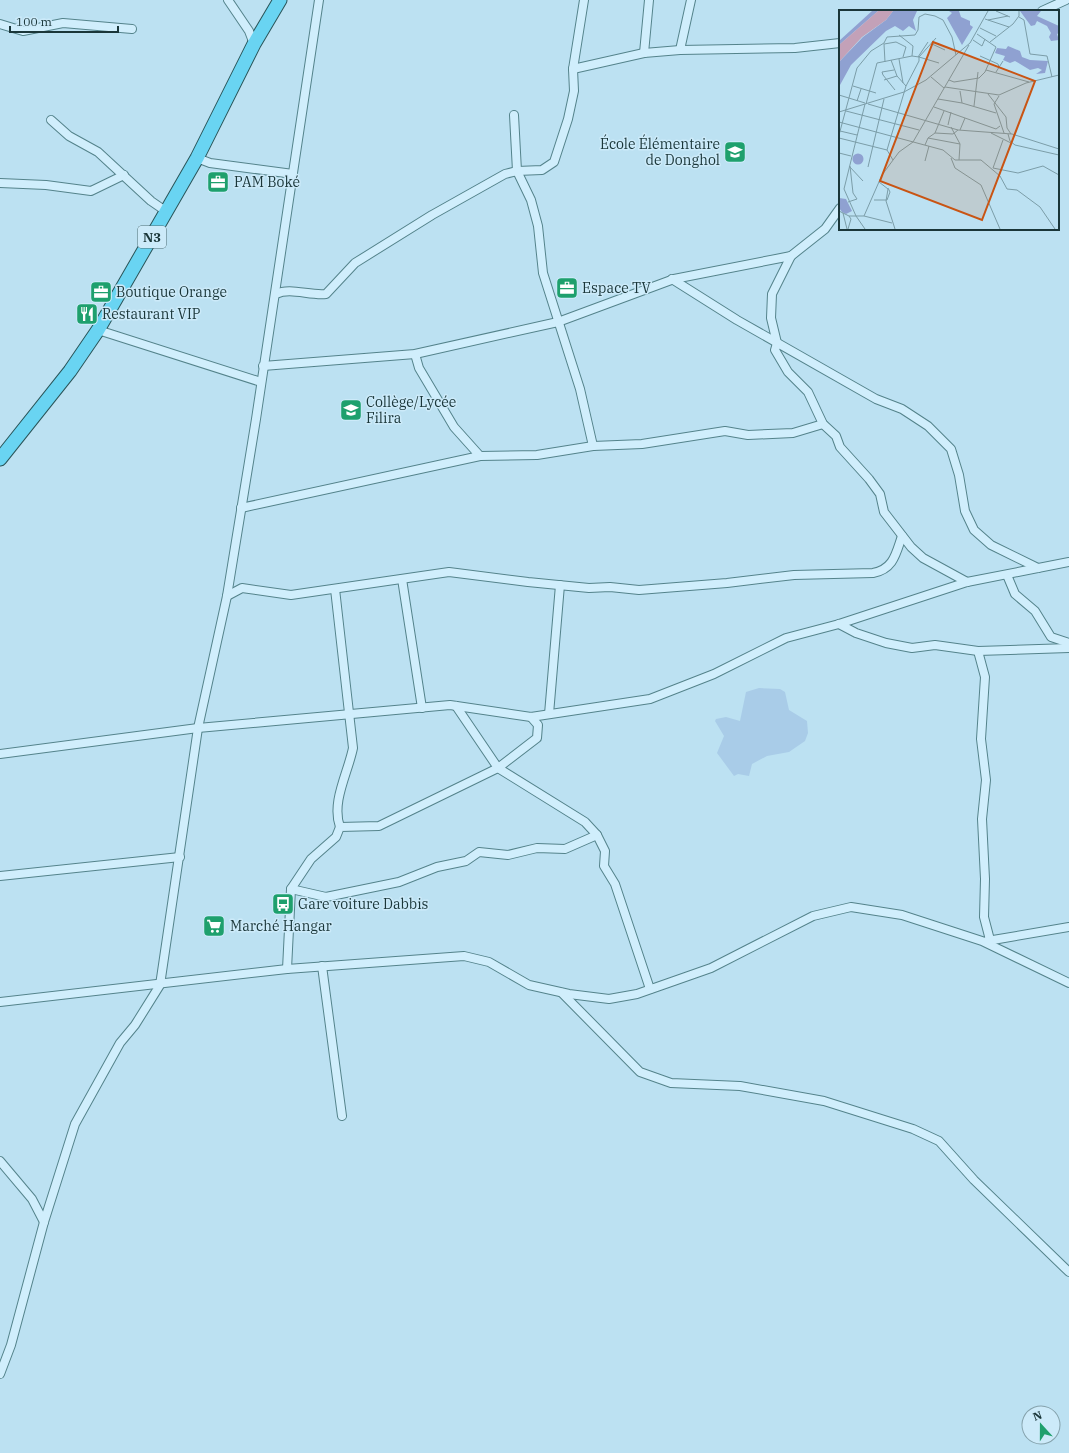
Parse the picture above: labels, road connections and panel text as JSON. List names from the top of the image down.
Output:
{
  "streets": {
    "highway": ["N3"]
  },
  "places": {
    "school or university": ["École Élémentaire de Donghol", "Collège/Lycée Filira"],
    "office": ["PAM Boké", "Espace TV", "Boutique Orange"],
    "restaurant": ["Restaurant VIP"],
    "bus stop": ["Gare voiture Dabbis"],
    "supermarket": ["Marché Hangar"]
  },
  "scale_bar": "100 m",
  "north": "top"
}
